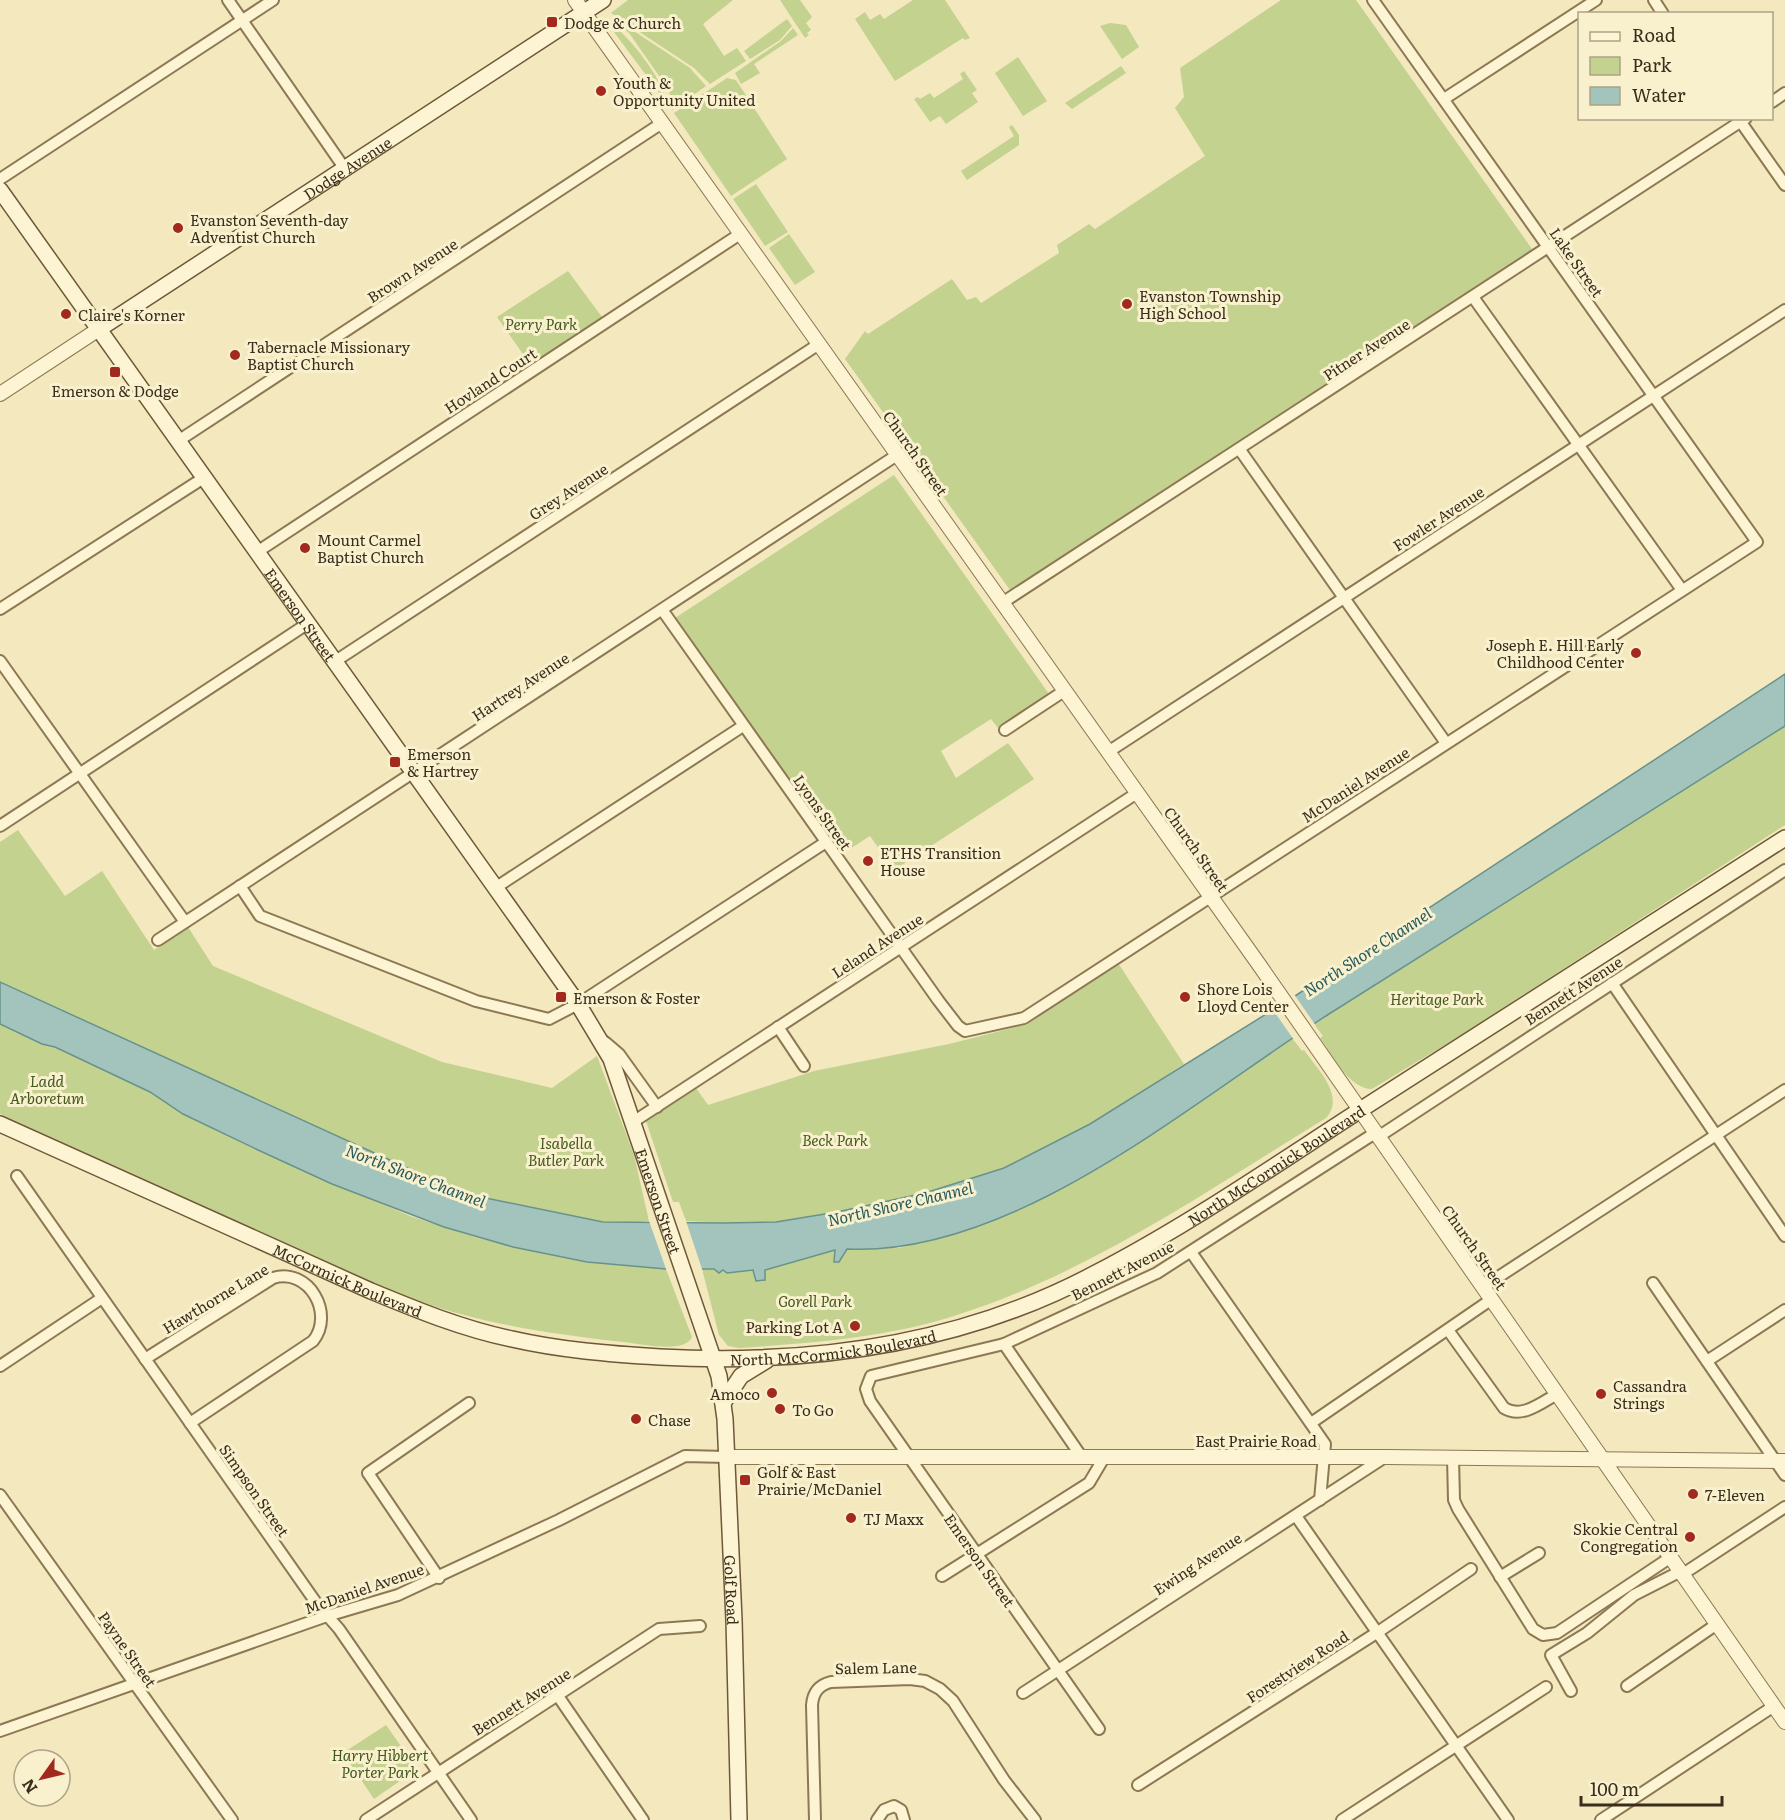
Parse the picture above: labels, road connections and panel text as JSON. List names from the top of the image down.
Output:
{
  "streets": {
    "main road": [
      "Dodge Avenue",
      "Emerson Street",
      "North McCormick Boulevard",
      "McCormick Boulevard",
      "Golf Road"
    ],
    "street": [
      "Lake Street",
      "Brown Avenue",
      "Pitner Avenue",
      "Hovland Court",
      "Church Street",
      "Grey Avenue",
      "Fowler Avenue",
      "Hartrey Avenue",
      "McDaniel Avenue",
      "Lyons Street",
      "Leland Avenue",
      "Bennett Avenue",
      "Hawthorne Lane",
      "East Prairie Road",
      "Simpson Street",
      "Ewing Avenue",
      "Payne Street",
      "Forestview Road",
      "Salem Lane"
    ]
  },
  "crossings": [
    ["Dodge Avenue", "Church Street"],
    ["Dodge Avenue", "Emerson Street"],
    ["Lake Street", "Pitner Avenue"],
    ["Lake Street", "Fowler Avenue"],
    ["Lake Street", "McDaniel Avenue"],
    ["Brown Avenue", "Church Street"],
    ["Brown Avenue", "Emerson Street"],
    ["Pitner Avenue", "Church Street"],
    ["Hovland Court", "Church Street"],
    ["Hovland Court", "Emerson Street"],
    ["Church Street", "Grey Avenue"],
    ["Church Street", "Fowler Avenue"],
    ["Church Street", "Hartrey Avenue"],
    ["Church Street", "McDaniel Avenue"],
    ["Church Street", "Leland Avenue"],
    ["Church Street", "Bennett Avenue"],
    ["Church Street", "North McCormick Boulevard"],
    ["Church Street", "East Prairie Road"],
    ["Grey Avenue", "Emerson Street"],
    ["Emerson Street", "Hartrey Avenue"],
    ["Emerson Street", "Leland Avenue"],
    ["Emerson Street", "Bennett Avenue"],
    ["Emerson Street", "North McCormick Boulevard"],
    ["Emerson Street", "McCormick Boulevard"],
    ["Emerson Street", "East Prairie Road"],
    ["Emerson Street", "Ewing Avenue"],
    ["Emerson Street", "Golf Road"],
    ["Hartrey Avenue", "Lyons Street"],
    ["McDaniel Avenue", "Lyons Street"],
    ["McDaniel Avenue", "East Prairie Road"],
    ["McDaniel Avenue", "Simpson Street"],
    ["McDaniel Avenue", "Golf Road"],
    ["McDaniel Avenue", "Payne Street"],
    ["Lyons Street", "Leland Avenue"],
    ["Bennett Avenue", "Simpson Street"],
    ["North McCormick Boulevard", "McCormick Boulevard"],
    ["North McCormick Boulevard", "Golf Road"],
    ["McCormick Boulevard", "Golf Road"],
    ["Hawthorne Lane", "Simpson Street"],
    ["East Prairie Road", "Ewing Avenue"],
    ["East Prairie Road", "Golf Road"]
  ],
  "water": ["North Shore Channel"],
  "parks": [
    "Perry Park",
    "Heritage Park",
    "Ladd Arboretum",
    "Beck Park",
    "Isabella Butler Park",
    "Gorell Park",
    "Harry Hibbert Porter Park"
  ],
  "places": {
    "transit": [
      "Dodge & Church",
      "Emerson & Dodge",
      "Emerson & Hartrey",
      "Emerson & Foster",
      "Golf & East Prairie/McDaniel"
    ],
    "other": [
      "Youth & Opportunity United",
      "Evanston Seventh-day Adventist Church",
      "Evanston Township High School",
      "Claire's Korner",
      "Tabernacle Missionary Baptist Church",
      "Mount Carmel Baptist Church",
      "Joseph E. Hill Early Childhood Center",
      "ETHS Transition House",
      "Shore Lois Lloyd Center",
      "Parking Lot A",
      "Amoco",
      "Cassandra Strings",
      "To Go",
      "Chase",
      "7-Eleven",
      "TJ Maxx",
      "Skokie Central Congregation"
    ]
  },
  "legend": ["Road", "Park", "Water"],
  "scale_bar": "100 m",
  "north": "bottom left"
}
